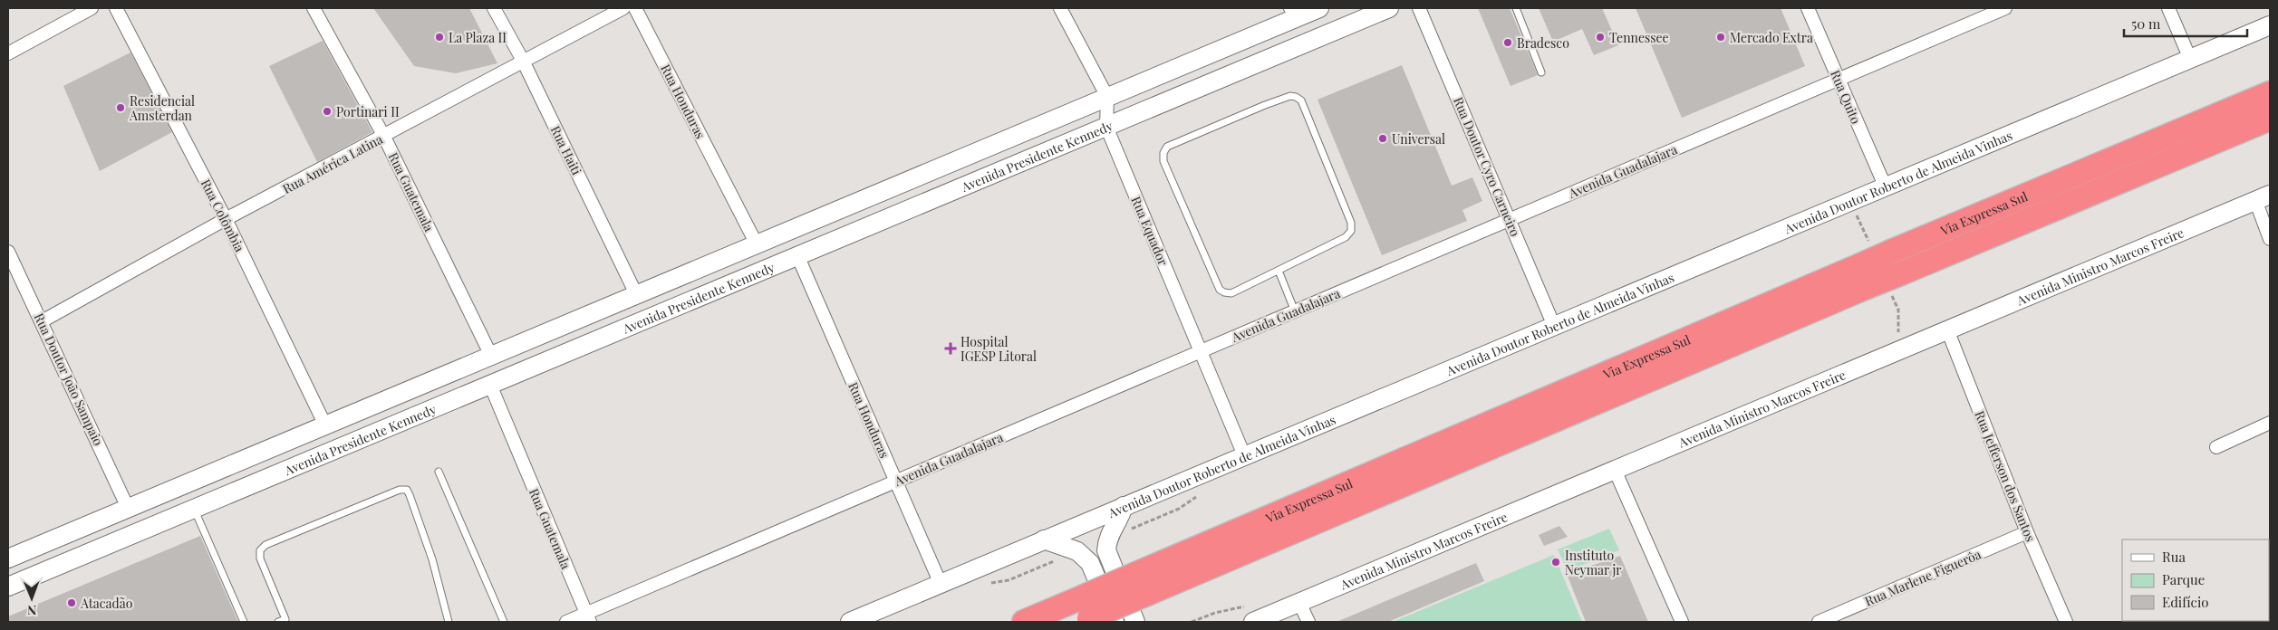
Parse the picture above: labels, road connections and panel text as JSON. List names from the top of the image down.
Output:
{
  "streets": {
    "highway": ["Via Expressa Sul"],
    "main road": ["Avenida Presidente Kennedy", "Avenida Doutor Roberto de Almeida Vinhas", "Avenida Ministro Marcos Freire"],
    "street": [
      "Rua Quito",
      "Rua Honduras",
      "Rua Haiti",
      "Rua América Latina",
      "Rua Doutor Cyro Carneiro",
      "Avenida Guadalajara",
      "Rua Guatemala",
      "Rua Colômbia",
      "Rua Equador",
      "Rua Doutor João Sampaio",
      "Rua Jefferson dos Santos",
      "Rua Marlene Figuerôa"
    ]
  },
  "crossings": [
    ["Rua Quito", "Avenida Guadalajara"],
    ["Rua Quito", "Avenida Doutor Roberto de Almeida Vinhas"],
    ["Rua Honduras", "Avenida Presidente Kennedy"],
    ["Rua Honduras", "Avenida Guadalajara"],
    ["Rua Honduras", "Avenida Doutor Roberto de Almeida Vinhas"],
    ["Rua Haiti", "Avenida Presidente Kennedy"],
    ["Rua Haiti", "Rua América Latina"],
    ["Avenida Presidente Kennedy", "Rua Guatemala"],
    ["Avenida Presidente Kennedy", "Rua Colômbia"],
    ["Avenida Presidente Kennedy", "Rua Equador"],
    ["Avenida Presidente Kennedy", "Rua Doutor João Sampaio"],
    ["Rua América Latina", "Rua Guatemala"],
    ["Rua América Latina", "Rua Colômbia"],
    ["Rua América Latina", "Rua Doutor João Sampaio"],
    ["Rua Doutor Cyro Carneiro", "Avenida Guadalajara"],
    ["Rua Doutor Cyro Carneiro", "Avenida Doutor Roberto de Almeida Vinhas"],
    ["Avenida Guadalajara", "Rua Guatemala"],
    ["Avenida Guadalajara", "Rua Equador"],
    ["Avenida Doutor Roberto de Almeida Vinhas", "Rua Equador"],
    ["Avenida Ministro Marcos Freire", "Rua Jefferson dos Santos"],
    ["Rua Jefferson dos Santos", "Rua Marlene Figuerôa"]
  ],
  "places": {
    "other": [
      "La Plaza II",
      "Tennessee",
      "Mercado Extra",
      "Bradesco",
      "Residencial Amsterdan",
      "Portinari II",
      "Universal",
      "Instituto Neymar jr",
      "Atacadão"
    ],
    "health": ["Hospital IGESP Litoral"]
  },
  "legend": ["Rua", "Parque", "Edifício"],
  "scale_bar": "50 m",
  "north": "bottom"
}
